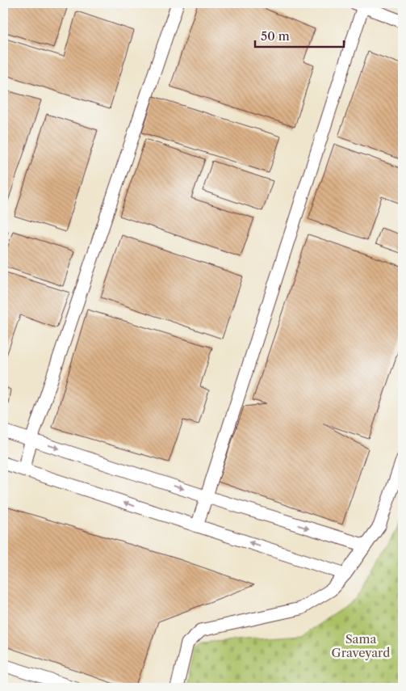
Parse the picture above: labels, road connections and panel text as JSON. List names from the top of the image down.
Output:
{
  "parks": ["Sama Graveyard"],
  "scale_bar": "50 m"
}
